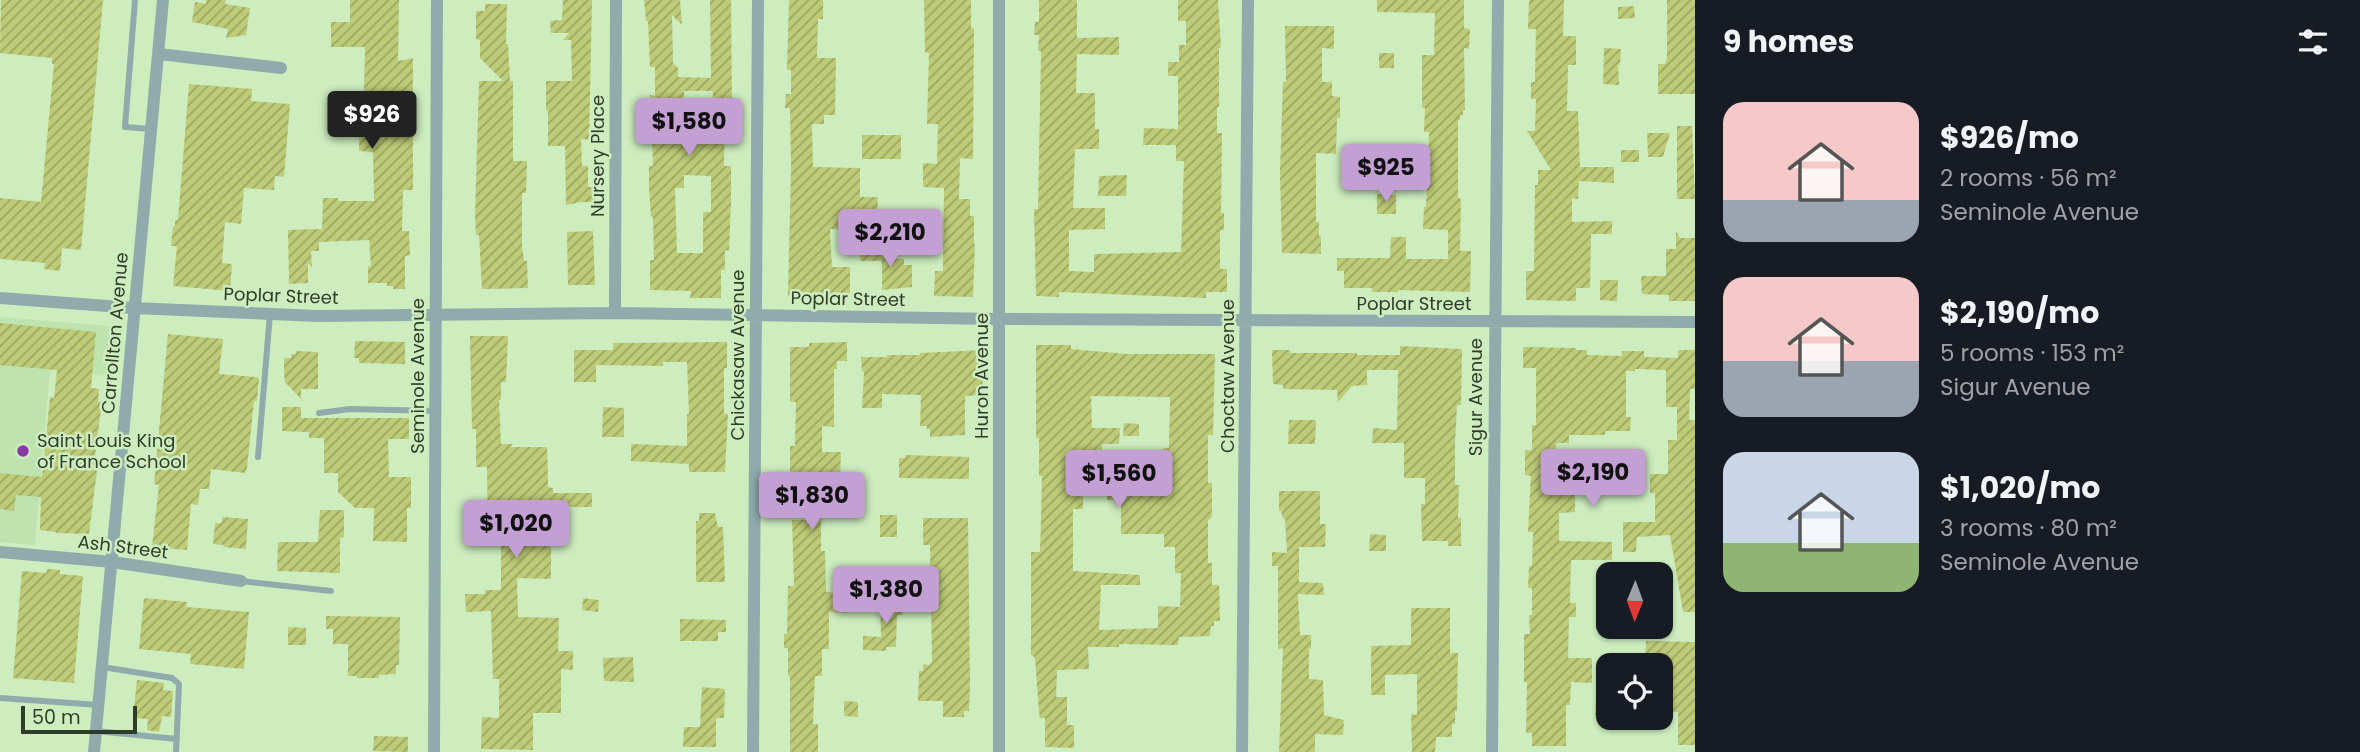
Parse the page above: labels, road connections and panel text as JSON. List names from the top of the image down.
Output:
{
  "streets": {
    "street": [
      "Nursery Place",
      "Poplar Street",
      "Carrollton Avenue",
      "Chickasaw Avenue",
      "Seminole Avenue",
      "Huron Avenue",
      "Choctaw Avenue",
      "Sigur Avenue",
      "Ash Street"
    ]
  },
  "crossings": [
    ["Nursery Place", "Poplar Street"],
    ["Poplar Street", "Carrollton Avenue"],
    ["Poplar Street", "Chickasaw Avenue"],
    ["Poplar Street", "Seminole Avenue"],
    ["Poplar Street", "Huron Avenue"],
    ["Poplar Street", "Choctaw Avenue"],
    ["Poplar Street", "Sigur Avenue"],
    ["Carrollton Avenue", "Ash Street"]
  ],
  "places": ["Saint Louis King of France School"],
  "scale_bar": "50 m",
  "north": "bottom",
  "page": {
    "heading": "9 homes",
    "list": [
      {
        "name": "$926/mo",
        "note": "2 rooms · 56 m² · Seminole Avenue"
      },
      {
        "name": "$2,190/mo",
        "note": "5 rooms · 153 m² · Sigur Avenue"
      },
      {
        "name": "$1,020/mo",
        "note": "3 rooms · 80 m² · Seminole Avenue"
      }
    ],
    "price": [
      "$926",
      "$1,580",
      "$925",
      "$2,210",
      "$2,190",
      "$1,560",
      "$1,830",
      "$1,020",
      "$1,380"
    ],
    "scale": "50 m"
  }
}
